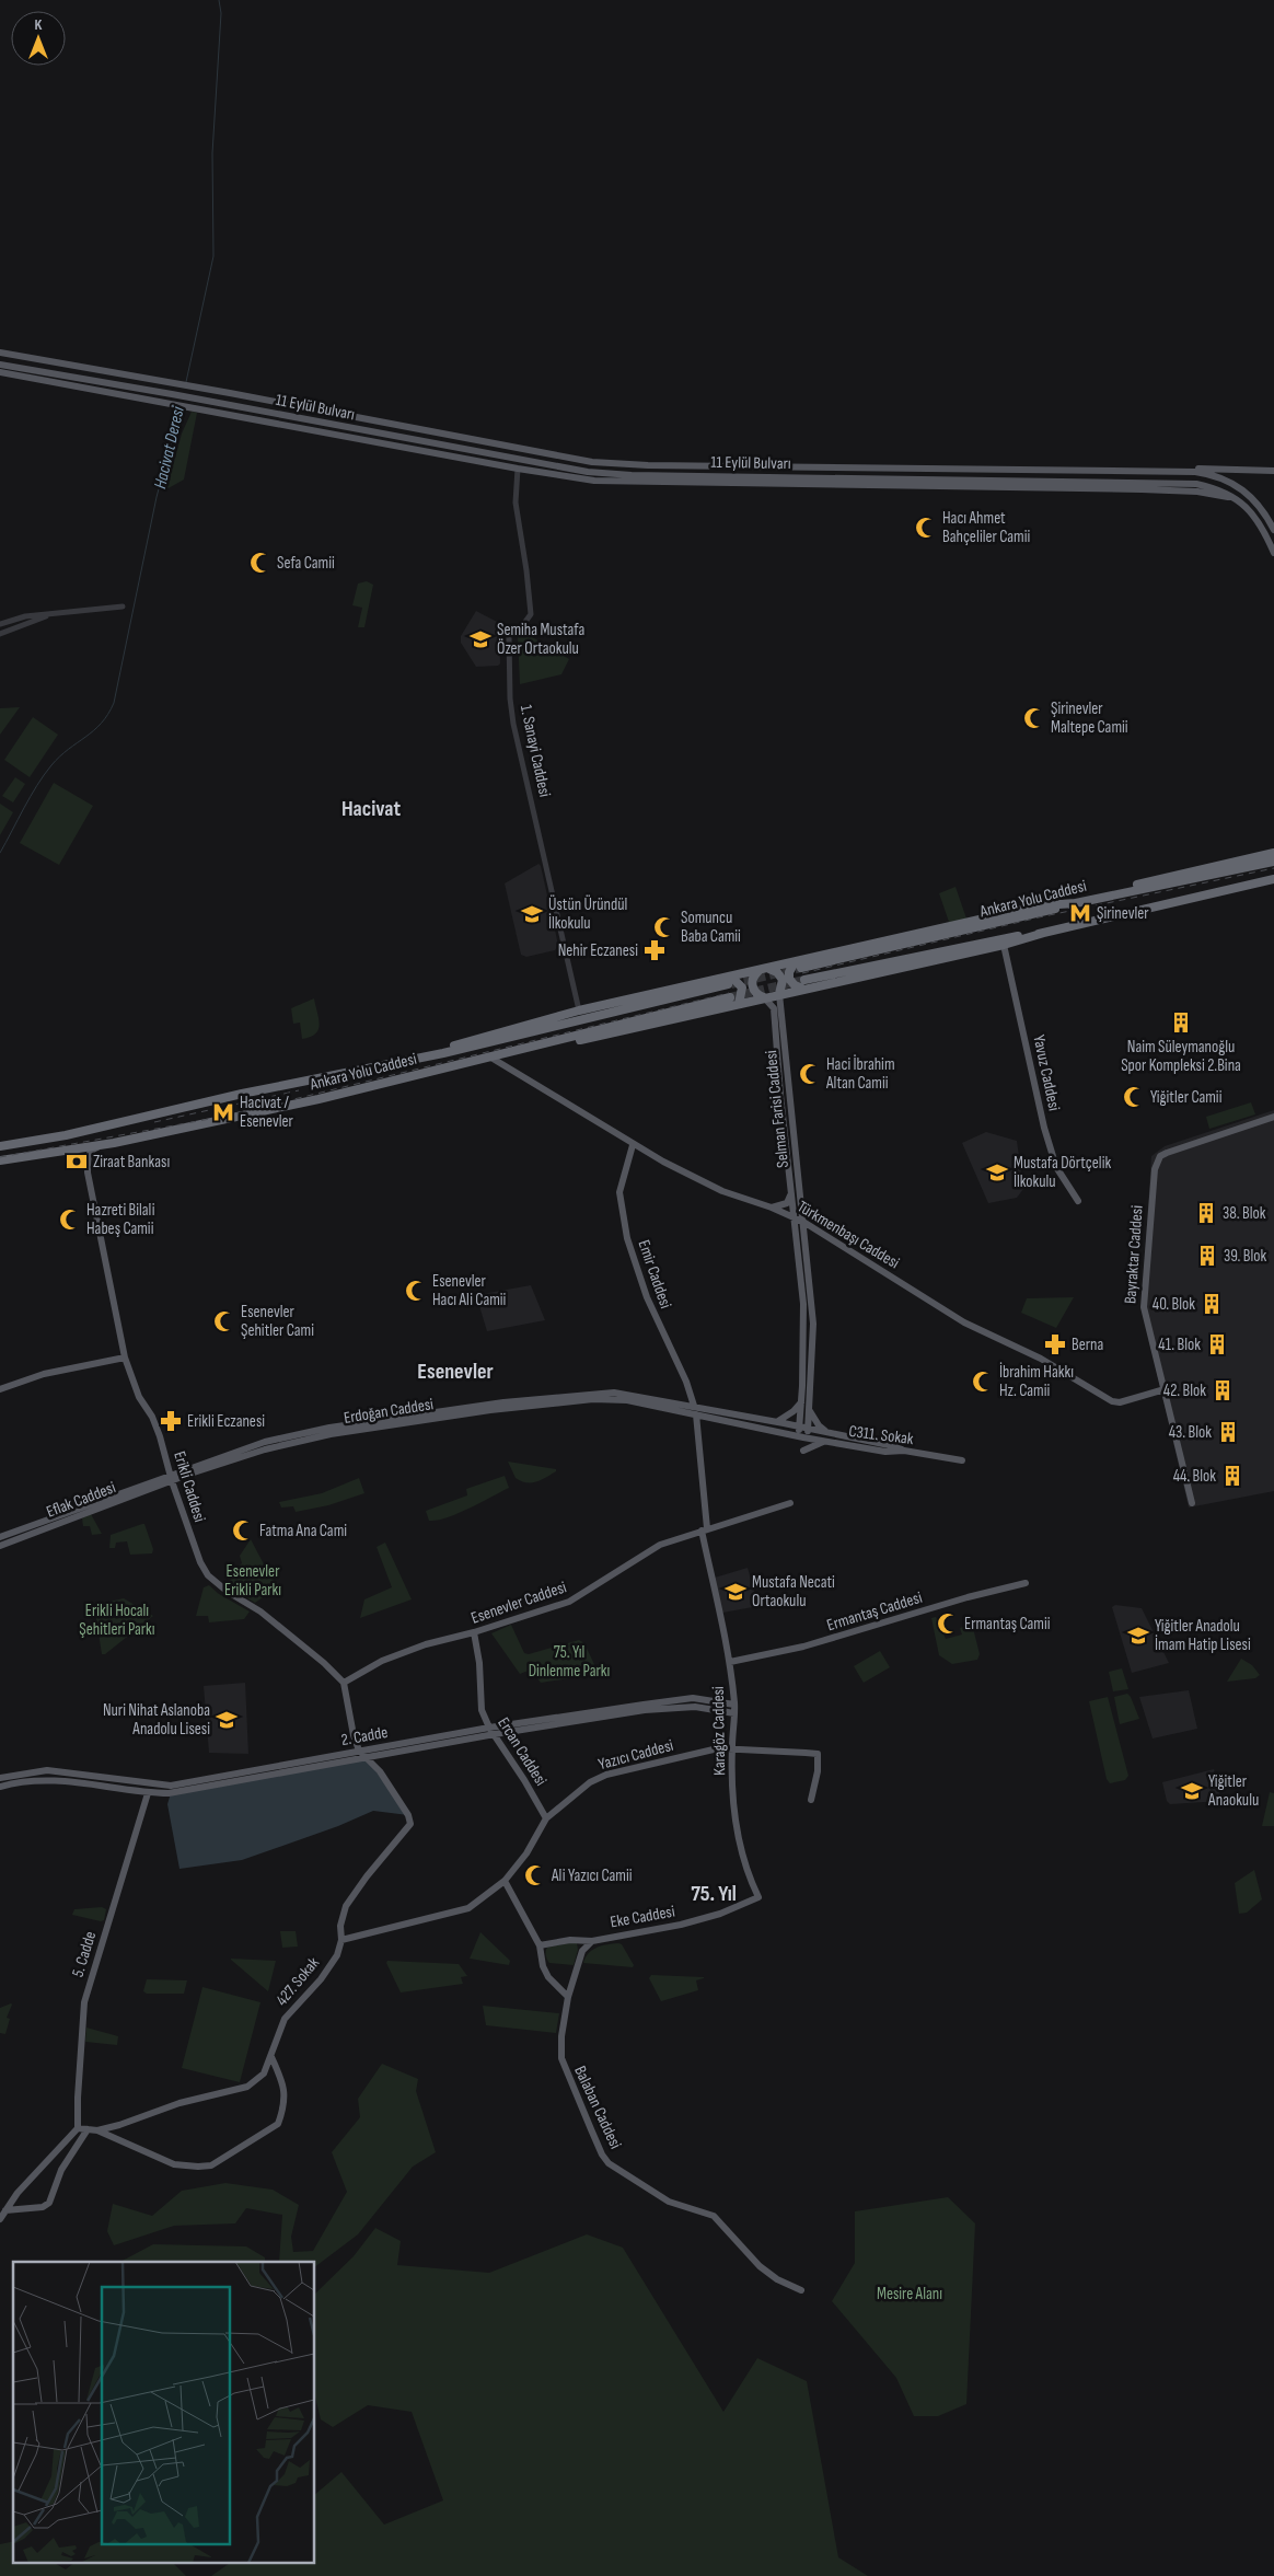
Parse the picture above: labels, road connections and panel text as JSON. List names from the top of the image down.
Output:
{
  "streets": {
    "highway": ["Ankara Yolu Caddesi"],
    "main road": [
      "11 Eylül Bulvarı",
      "Yavuz Caddesi",
      "Selman Farisi Caddesi",
      "Türkmenbaşı Caddesi",
      "Bayraktar Caddesi",
      "Emir Caddesi",
      "Erdoğan Caddesi",
      "C311. Sokak",
      "Erikli Caddesi",
      "Eflak Caddesi",
      "Esenevler Caddesi",
      "Ermantaş Caddesi",
      "Karagöz Caddesi",
      "2. Cadde",
      "Ercan Caddesi",
      "Yazıcı Caddesi",
      "Eke Caddesi",
      "5. Cadde",
      "427. Sokak",
      "Balaban Caddesi"
    ],
    "street": ["1. Sanayi Caddesi"]
  },
  "crossings": [
    ["Ankara Yolu Caddesi", "Selman Farisi Caddesi"],
    ["Ankara Yolu Caddesi", "Türkmenbaşı Caddesi"],
    ["Selman Farisi Caddesi", "Türkmenbaşı Caddesi"],
    ["Selman Farisi Caddesi", "Erdoğan Caddesi"],
    ["Selman Farisi Caddesi", "C311. Sokak"],
    ["Türkmenbaşı Caddesi", "Bayraktar Caddesi"],
    ["Türkmenbaşı Caddesi", "Emir Caddesi"],
    ["Emir Caddesi", "Erdoğan Caddesi"],
    ["Erdoğan Caddesi", "C311. Sokak"],
    ["Erdoğan Caddesi", "Erikli Caddesi"],
    ["Erdoğan Caddesi", "Eflak Caddesi"],
    ["Erikli Caddesi", "Eflak Caddesi"],
    ["Erikli Caddesi", "Esenevler Caddesi"],
    ["Esenevler Caddesi", "Karagöz Caddesi"],
    ["Esenevler Caddesi", "Ercan Caddesi"],
    ["Ermantaş Caddesi", "Karagöz Caddesi"],
    ["Karagöz Caddesi", "2. Cadde"],
    ["Karagöz Caddesi", "Yazıcı Caddesi"],
    ["Karagöz Caddesi", "Eke Caddesi"],
    ["2. Cadde", "Ercan Caddesi"],
    ["2. Cadde", "5. Cadde"],
    ["2. Cadde", "427. Sokak"],
    ["Ercan Caddesi", "Yazıcı Caddesi"],
    ["Yazıcı Caddesi", "427. Sokak"],
    ["Eke Caddesi", "Balaban Caddesi"],
    ["5. Cadde", "427. Sokak"]
  ],
  "districts": ["Hacivat", "Esenevler", "75. Yıl"],
  "water": ["Hacivat Deresi"],
  "parks": [
    "Esenevler Erikli Parkı",
    "Erikli Hocalı Şehitleri Parkı",
    "75. Yıl Dinlenme Parkı",
    "Mesire Alanı"
  ],
  "places": {
    "mosque": [
      "Hacı Ahmet Bahçeliler Camii",
      "Sefa Camii",
      "Şirinevler Maltepe Camii",
      "Somuncu Baba Camii",
      "Haci İbrahim Altan Camii",
      "Yiğitler Camii",
      "Hazreti Bilali Habeş Camii",
      "Esenevler Hacı Ali Camii",
      "Esenevler Şehitler Cami",
      "İbrahim Hakkı Hz. Camii",
      "Fatma Ana Cami",
      "Ermantaş Camii",
      "Ali Yazıcı Camii"
    ],
    "school or university": [
      "Semiha Mustafa Özer Ortaokulu",
      "Üstün Üründül İlkokulu",
      "Mustafa Dörtçelik İlkokulu",
      "Mustafa Necati Ortaokulu",
      "Yiğitler Anadolu İmam Hatip Lisesi",
      "Nuri Nihat Aslanoba Anadolu Lisesi",
      "Yiğitler Anaokulu"
    ],
    "metro station": ["Şirinevler", "Hacivat / Esenevler"],
    "pharmacy": ["Nehir Eczanesi", "Berna", "Erikli Eczanesi"],
    "building": [
      "Naim Süleymanoğlu Spor Kompleksi 2.Bina",
      "38. Blok",
      "39. Blok",
      "40. Blok",
      "41. Blok",
      "42. Blok",
      "43. Blok",
      "44. Blok"
    ],
    "bank": ["Ziraat Bankası"]
  },
  "north": "top"
}
